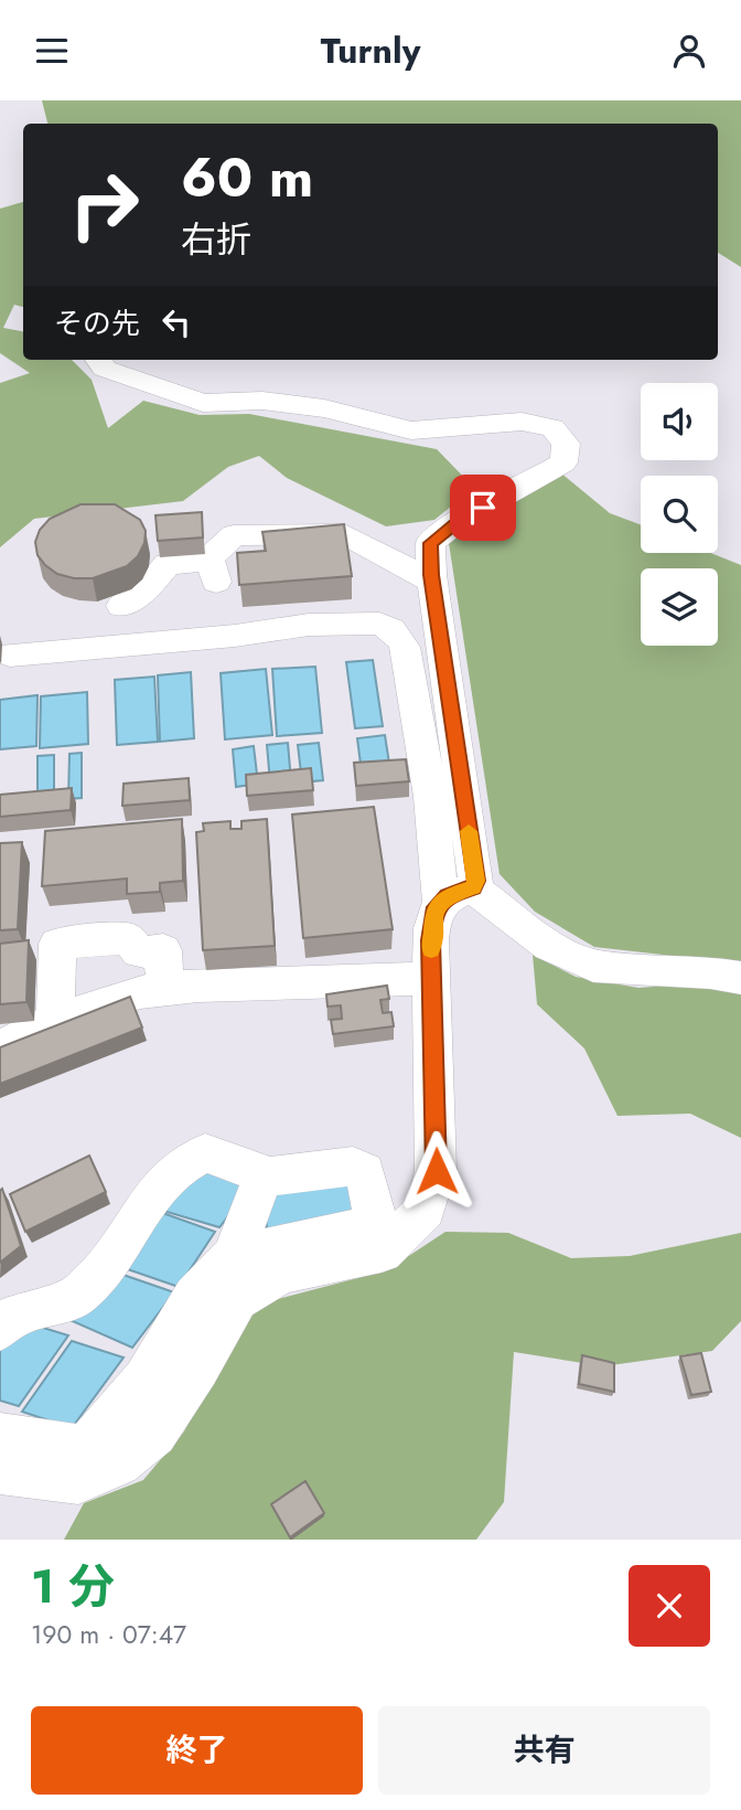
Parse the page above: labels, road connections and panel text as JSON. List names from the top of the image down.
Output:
{
  "page": {
    "header": "Turnly",
    "turn": ["60 m", "右折"],
    "then": "その先",
    "heading": ["1 分", "190 m · 07:47"],
    "buttons": ["終了", "共有"]
  }
}
